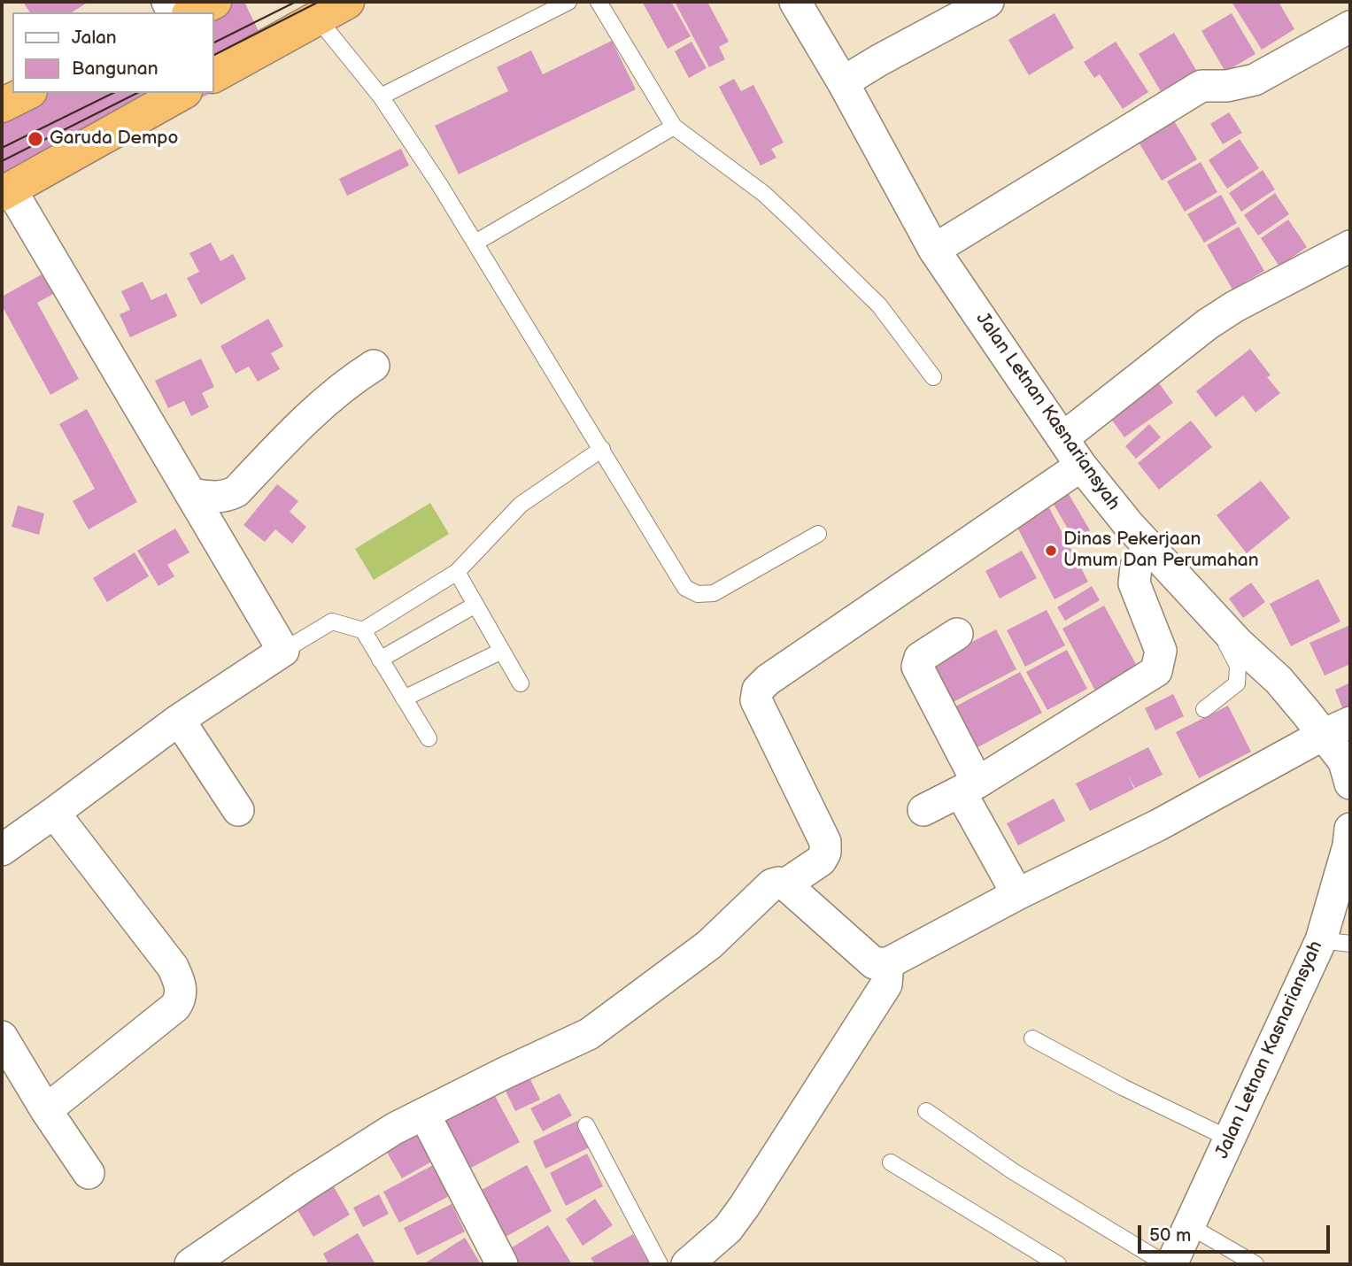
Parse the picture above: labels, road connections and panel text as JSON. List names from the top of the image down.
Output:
{
  "streets": {
    "street": ["Jalan Letnan Kasnariansyah"]
  },
  "places": ["Garuda Dempo", "Dinas Pekerjaan Umum Dan Perumahan"],
  "legend": ["Jalan", "Bangunan"],
  "scale_bar": "50 m"
}
